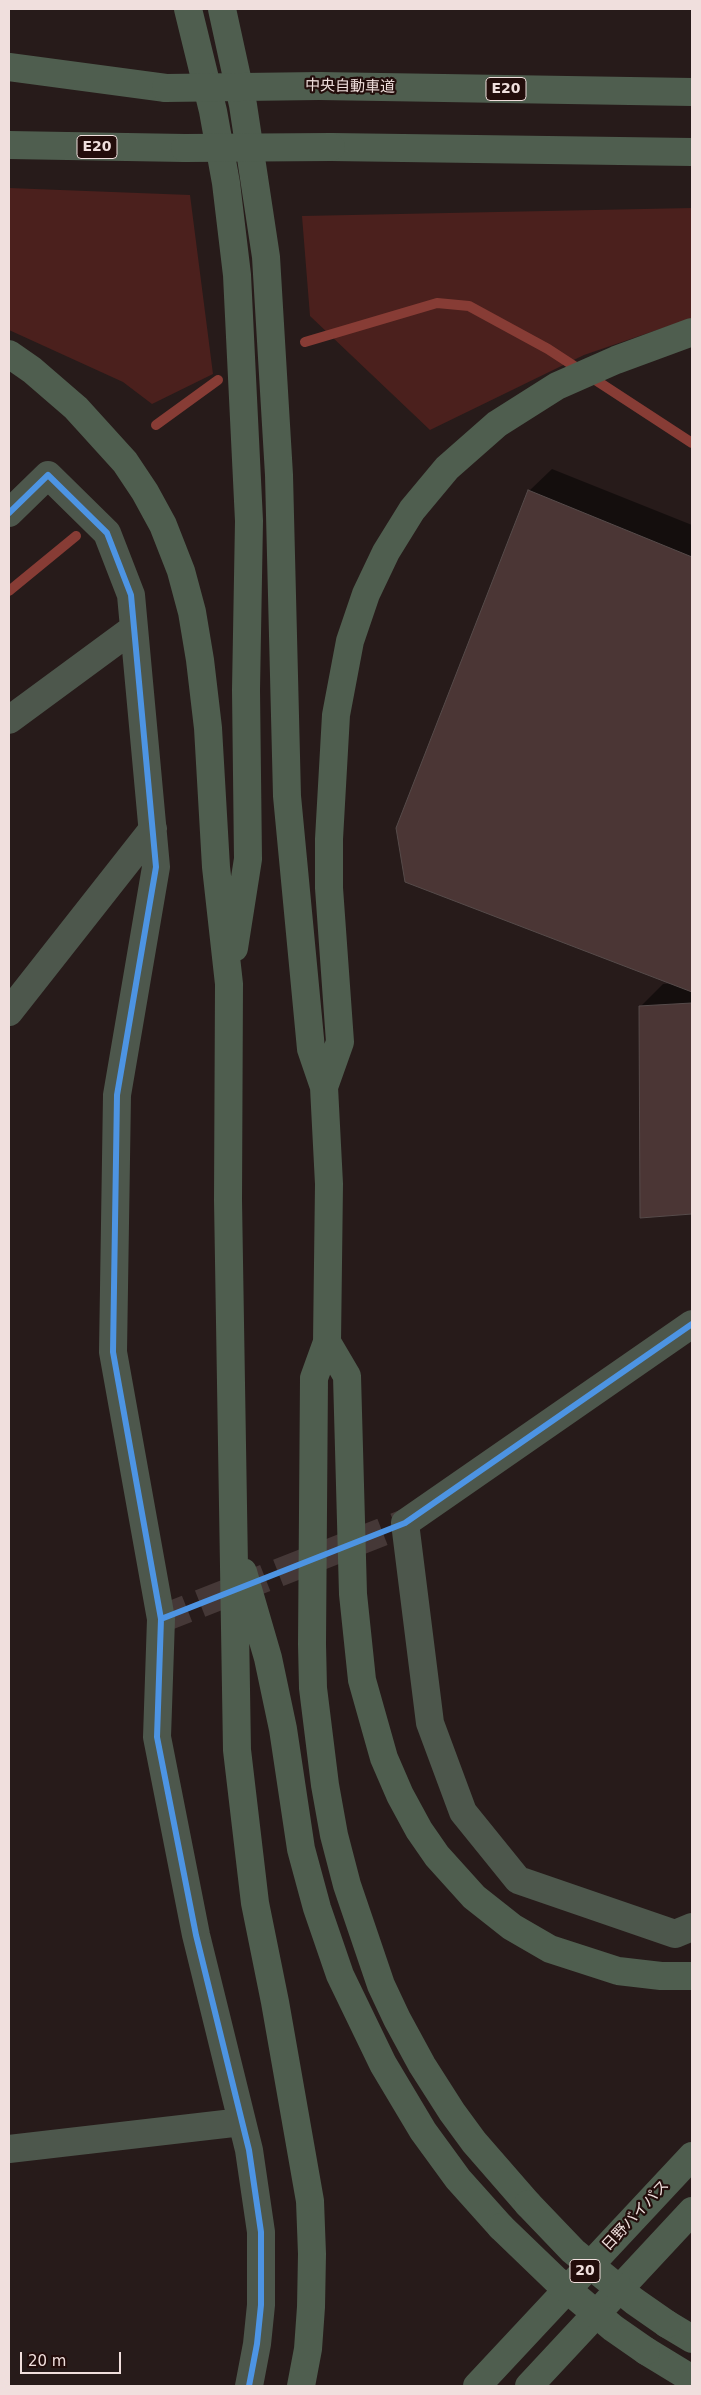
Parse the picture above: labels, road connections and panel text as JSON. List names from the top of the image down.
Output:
{
  "streets": {
    "highway": [
      "中央自動車道",
      "E20",
      "日野バイパス",
      "20"
    ]
  },
  "scale_bar": "20 m"
}
